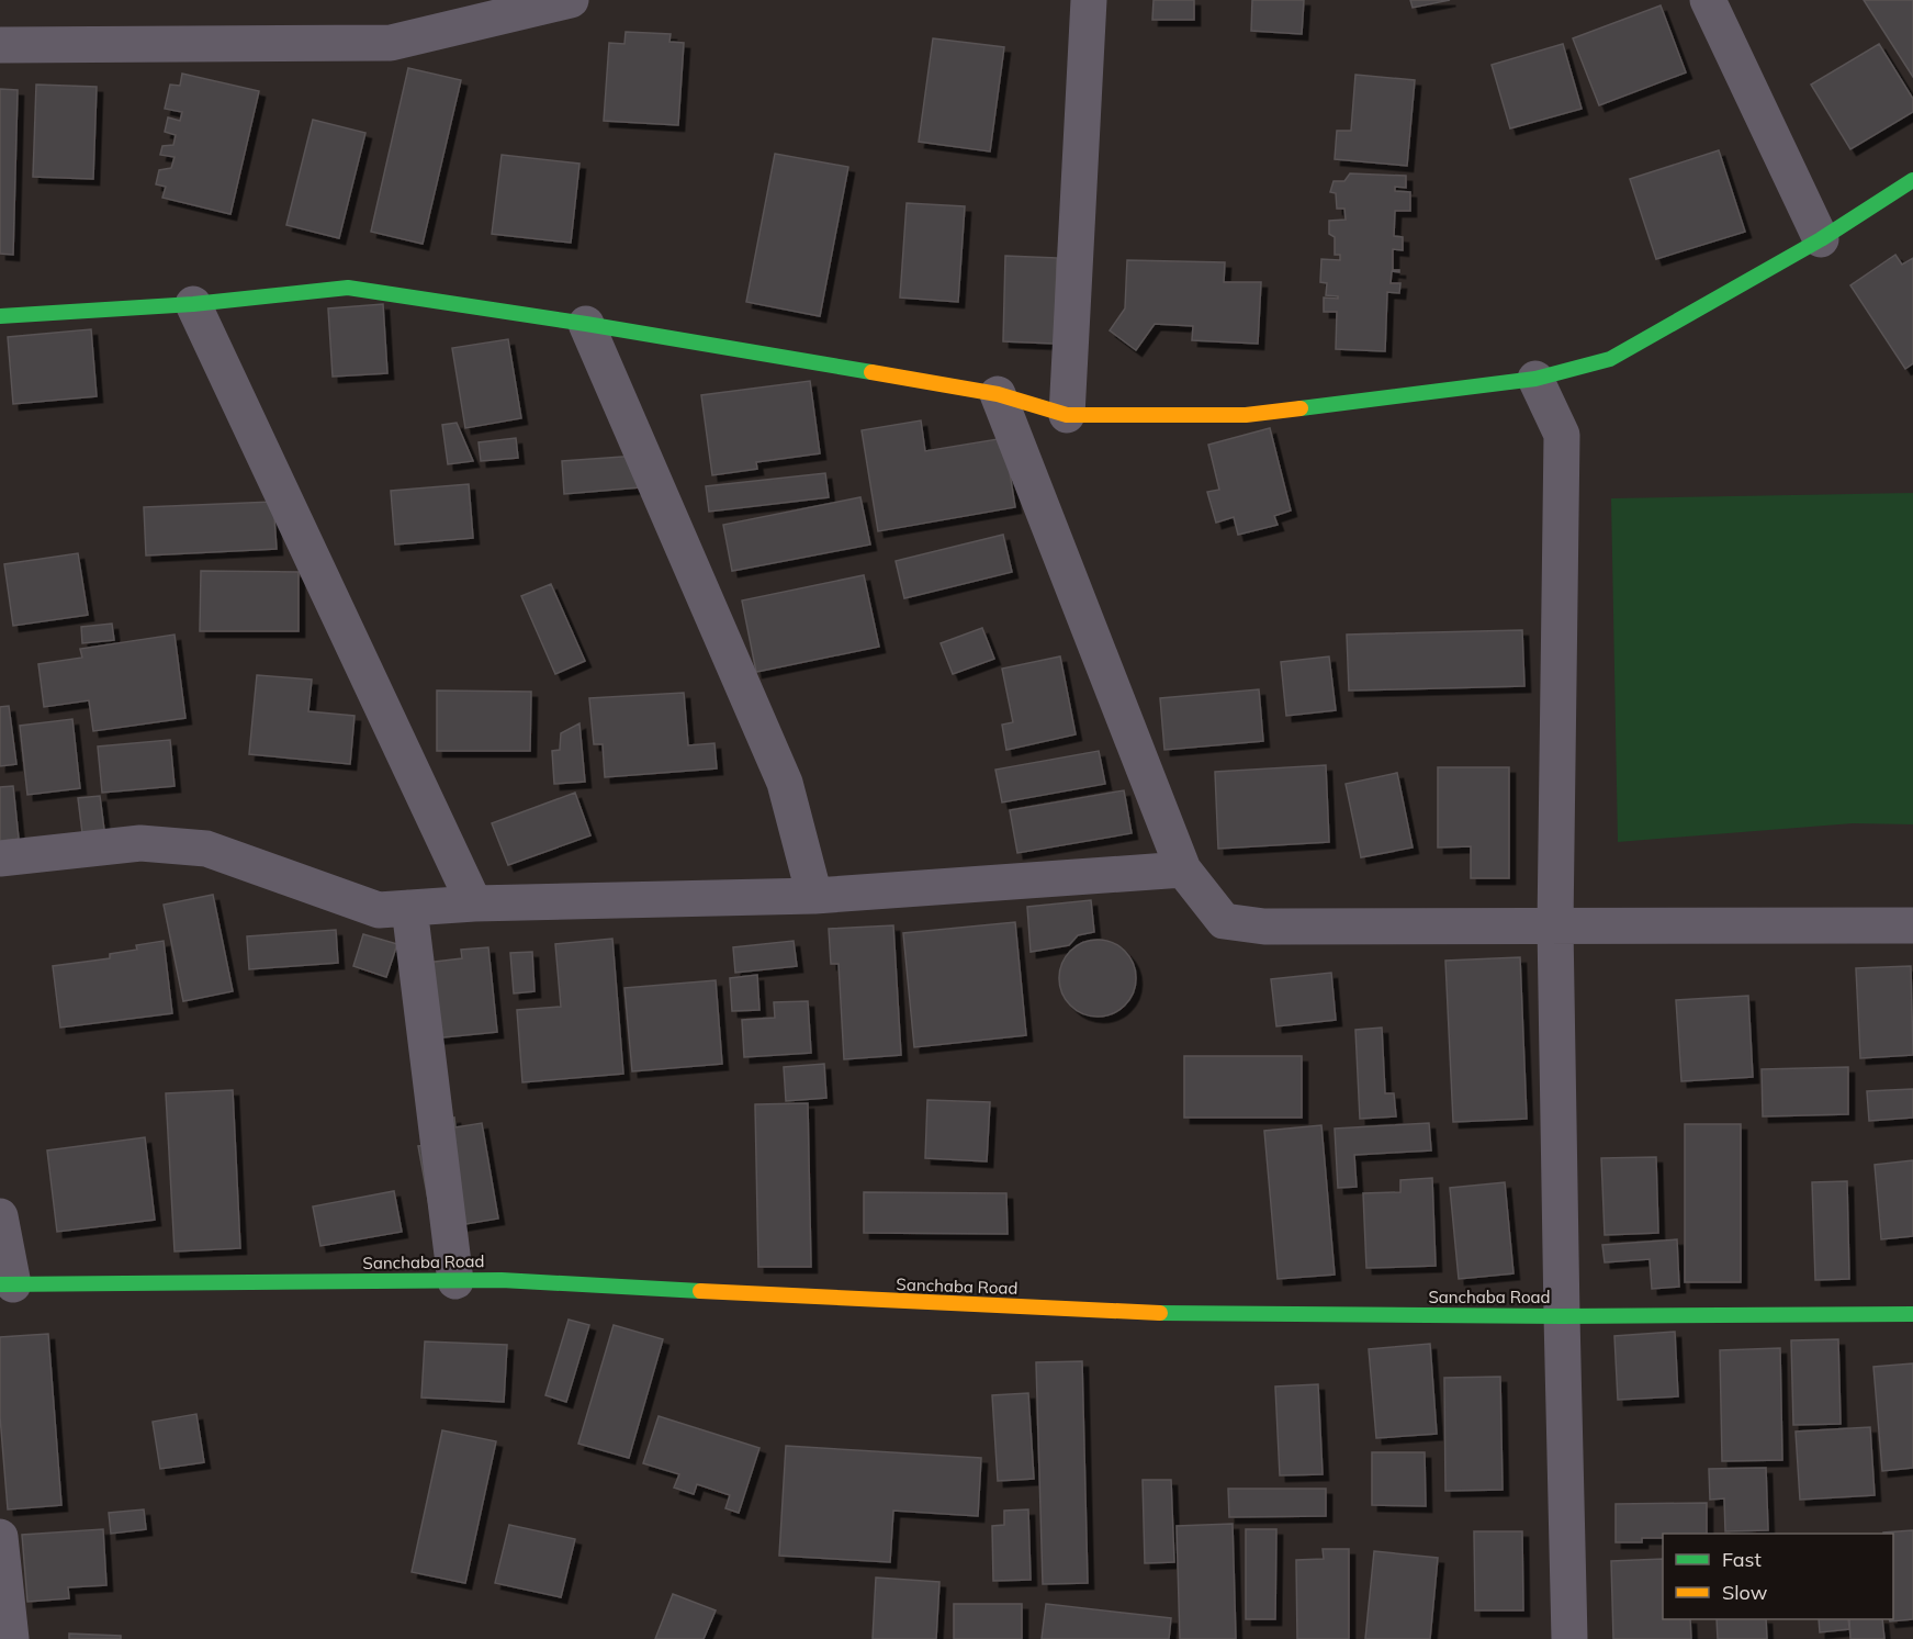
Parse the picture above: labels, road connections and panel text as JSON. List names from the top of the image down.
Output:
{
  "streets": {
    "street": ["Sanchaba Road"]
  },
  "legend": ["Fast", "Slow"]
}
